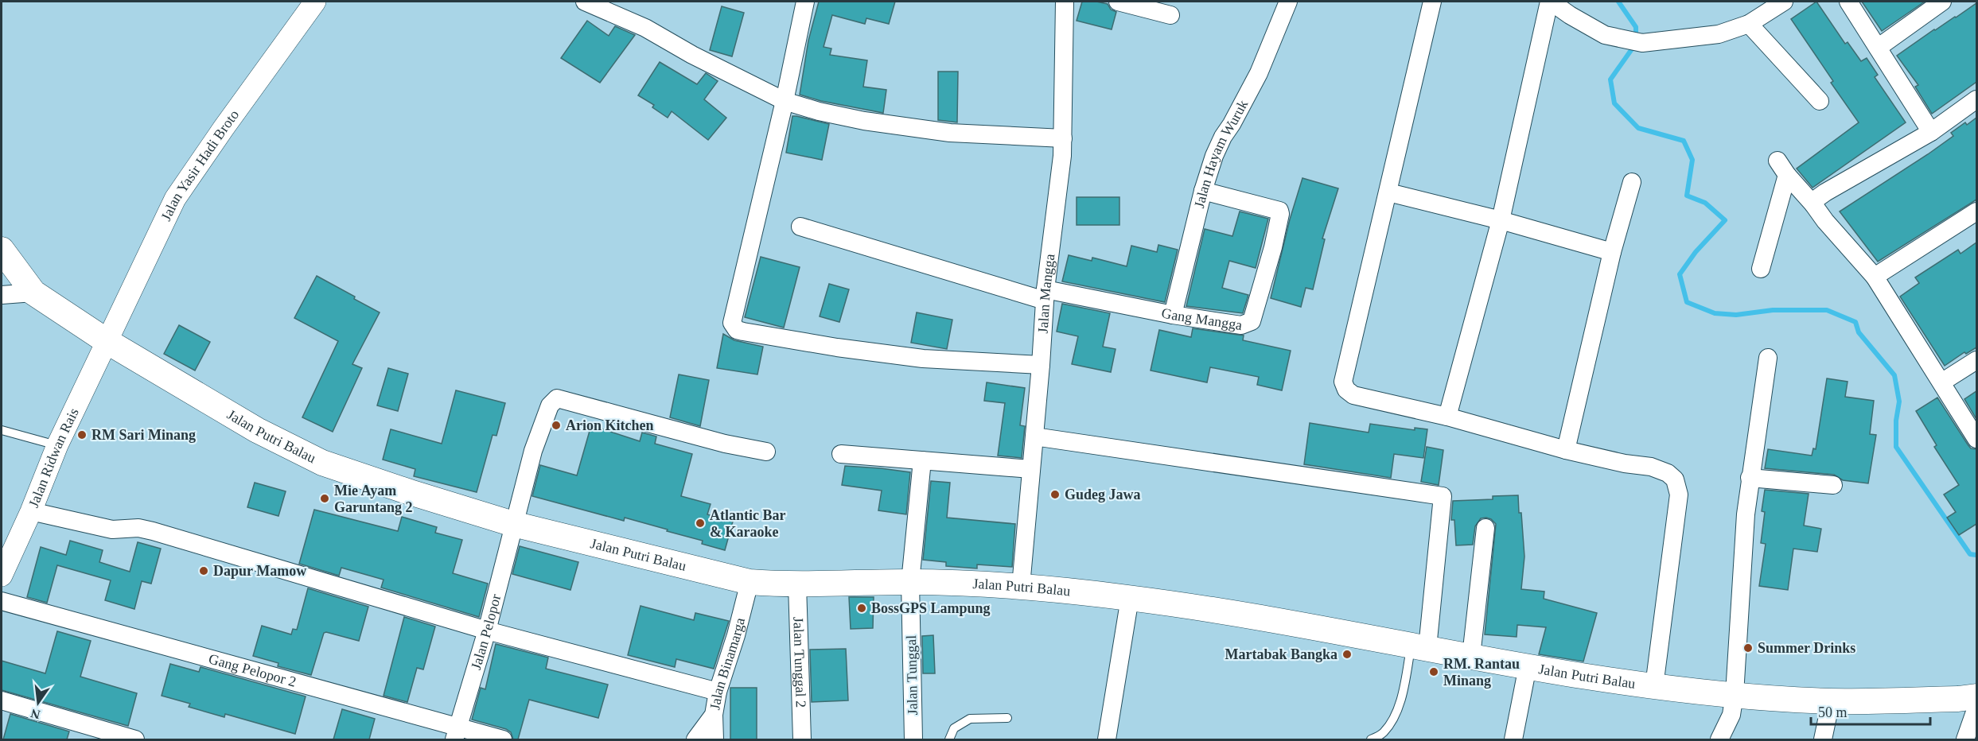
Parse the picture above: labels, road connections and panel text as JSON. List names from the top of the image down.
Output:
{
  "streets": {
    "main road": ["Jalan Putri Balau"],
    "street": [
      "Jalan Hayam Wuruk",
      "Jalan Yasir Hadi Broto",
      "Jalan Mangga",
      "Gang Mangga",
      "Jalan Ridwan Rais",
      "Jalan Pelopor",
      "Jalan Tunggal 2",
      "Jalan Binamarga",
      "Gang Pelopor 2",
      "Jalan Tunggal"
    ]
  },
  "crossings": [
    ["Jalan Hayam Wuruk", "Gang Mangga"],
    ["Jalan Yasir Hadi Broto", "Jalan Putri Balau"],
    ["Jalan Yasir Hadi Broto", "Jalan Ridwan Rais"],
    ["Jalan Mangga", "Gang Mangga"],
    ["Jalan Mangga", "Jalan Putri Balau"],
    ["Jalan Putri Balau", "Jalan Ridwan Rais"],
    ["Jalan Putri Balau", "Jalan Pelopor"],
    ["Jalan Putri Balau", "Jalan Tunggal 2"],
    ["Jalan Putri Balau", "Jalan Binamarga"],
    ["Jalan Putri Balau", "Jalan Tunggal"],
    ["Jalan Pelopor", "Gang Pelopor 2"]
  ],
  "places": [
    "Arion Kitchen",
    "RM Sari Minang",
    "Gudeg Jawa",
    "Mie Ayam Garuntang 2",
    "Atlantic Bar & Karaoke",
    "Dapur Mamow",
    "BossGPS Lampung",
    "Summer Drinks",
    "Martabak Bangka",
    "RM. Rantau Minang"
  ],
  "scale_bar": "50 m",
  "north": "bottom"
}
